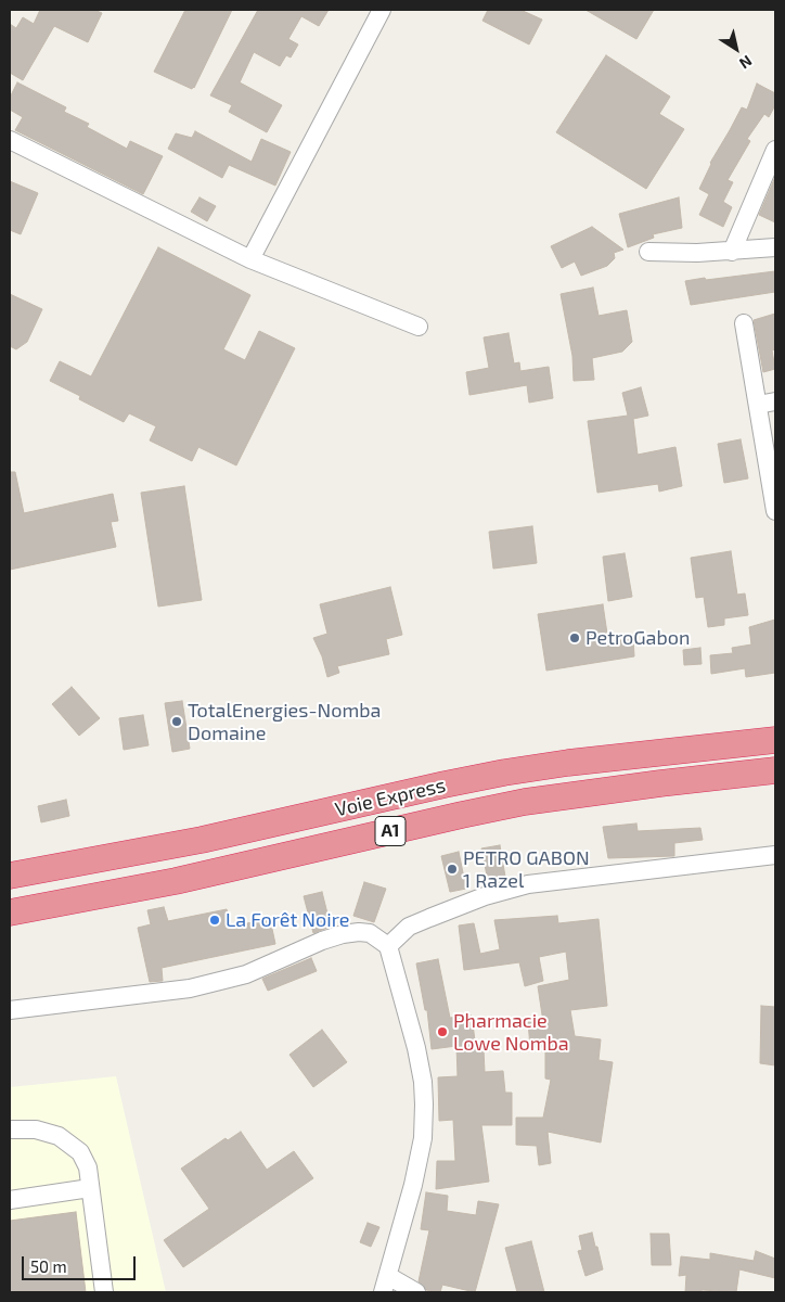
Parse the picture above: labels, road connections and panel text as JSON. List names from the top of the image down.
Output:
{
  "streets": {
    "highway": ["Voie Express", "A1"]
  },
  "places": [
    "PetroGabon",
    "TotalEnergies-Nomba Domaine",
    "PETRO GABON 1 Razel",
    "La Forêt Noire",
    "Pharmacie Lowe Nomba"
  ],
  "scale_bar": "50 m",
  "north": "bottom right"
}
